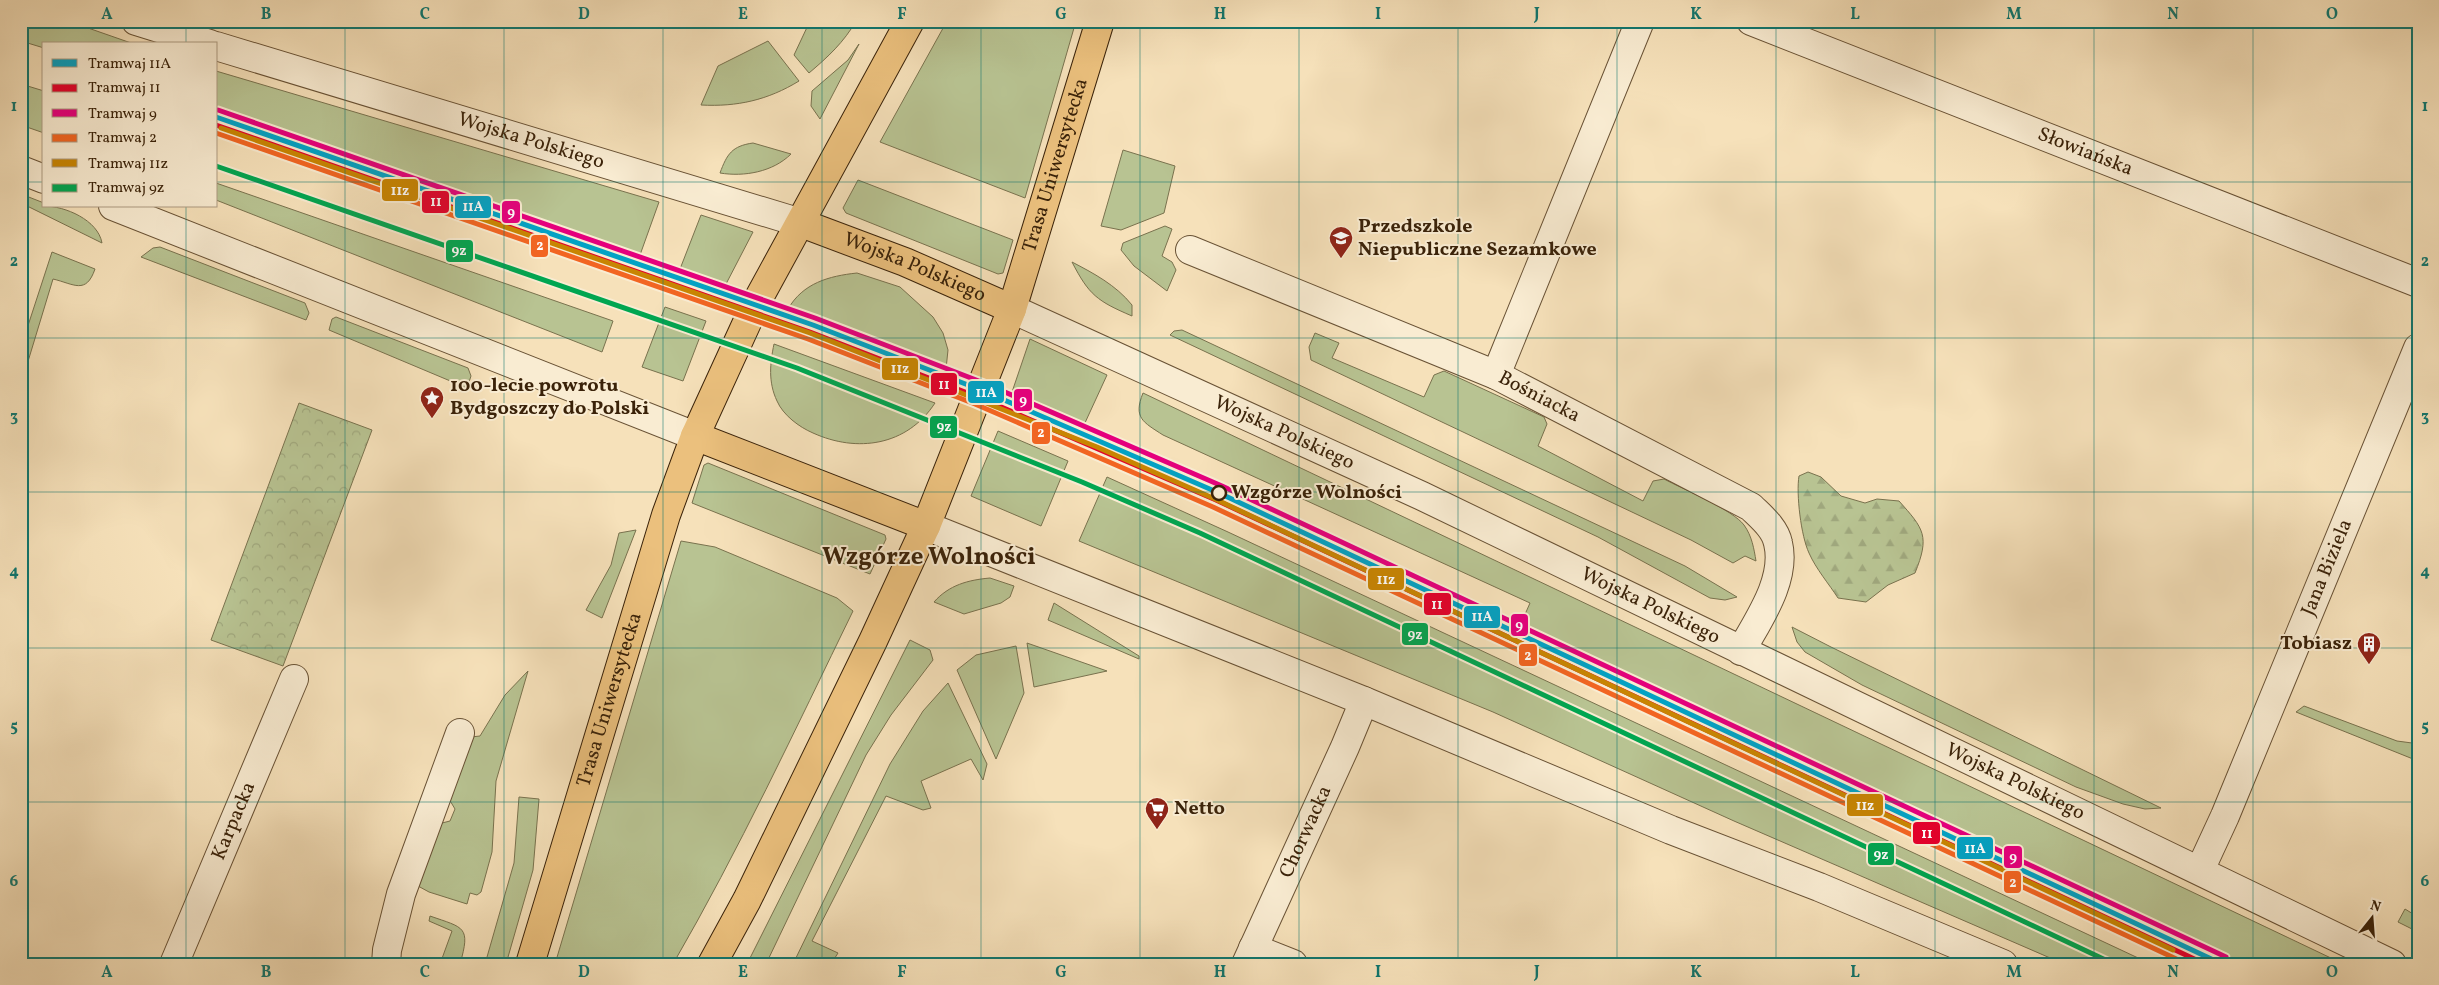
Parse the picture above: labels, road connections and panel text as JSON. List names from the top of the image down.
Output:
{
  "streets": {
    "main road": ["Wojska Polskiego", "Trasa Uniwersytecka"],
    "street": [
      "Słowiańska",
      "Bośniacka",
      "Jana Biziela",
      "Karpacka",
      "Chorwacka"
    ]
  },
  "crossings": [
    ["Wojska Polskiego", "Trasa Uniwersytecka"],
    ["Wojska Polskiego", "Bośniacka"],
    ["Wojska Polskiego", "Jana Biziela"]
  ],
  "districts": ["Wzgórze Wolności"],
  "places": {
    "school or university": ["Przedszkole Niepubliczne Sezamkowe"],
    "place": ["100-lecie powrotu Bydgoszczy do Polski"],
    "other": ["Wzgórze Wolności"],
    "building": ["Tobiasz"],
    "supermarket": ["Netto"]
  },
  "lines": [
    "tram line 9",
    "tram line 11A",
    "tram line 11",
    "tram line 11z",
    "tram line 2",
    "tram line 9z"
  ],
  "legend": [
    "Tramwaj 11A",
    "Tramwaj 11",
    "Tramwaj 9",
    "Tramwaj 2",
    "Tramwaj 11z",
    "Tramwaj 9z"
  ],
  "north": "top",
  "grid": {
    "columns": [
      "A",
      "B",
      "C",
      "D",
      "E",
      "F",
      "G",
      "H",
      "I",
      "J",
      "K",
      "L",
      "M",
      "N",
      "O"
    ],
    "rows": [
      "1",
      "2",
      "3",
      "4",
      "5",
      "6"
    ]
  }
}
